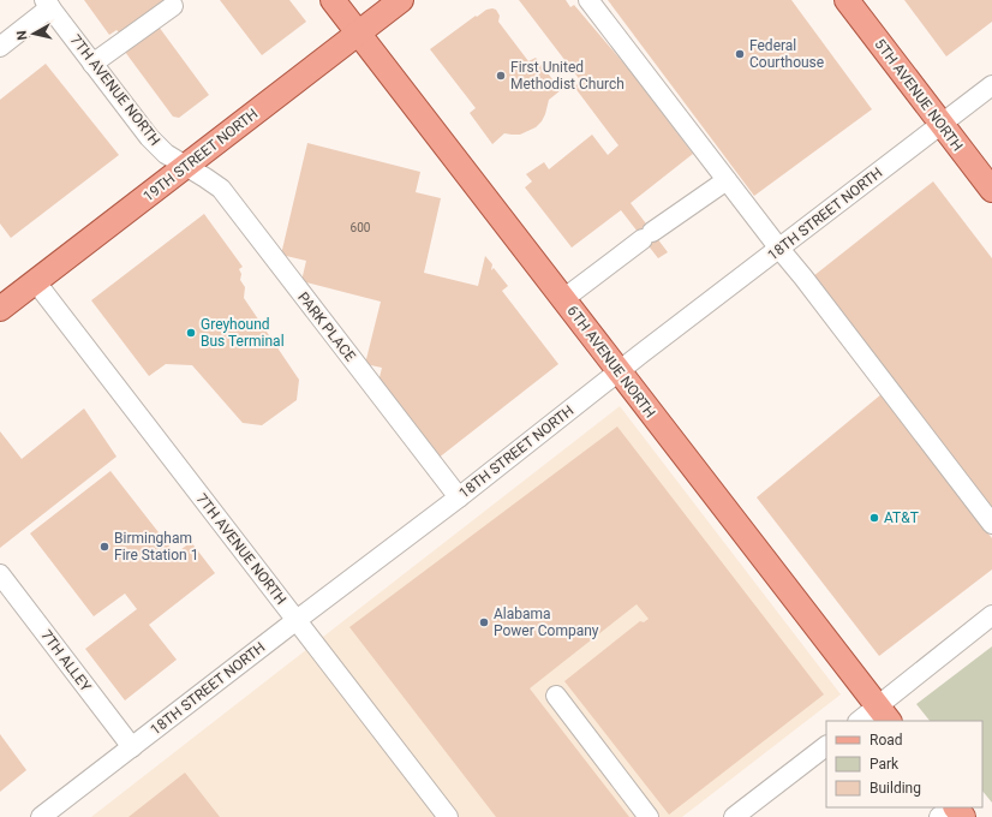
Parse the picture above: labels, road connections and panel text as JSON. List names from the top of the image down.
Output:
{
  "streets": {
    "main road": ["5TH AVENUE NORTH", "19TH STREET NORTH", "6TH AVENUE NORTH"],
    "street": [
      "7TH AVENUE NORTH",
      "18TH STREET NORTH",
      "PARK PLACE",
      "7TH ALLEY"
    ]
  },
  "crossings": [
    ["7TH AVENUE NORTH", "19TH STREET NORTH"],
    ["7TH AVENUE NORTH", "18TH STREET NORTH"],
    ["7TH AVENUE NORTH", "PARK PLACE"],
    ["5TH AVENUE NORTH", "18TH STREET NORTH"],
    ["19TH STREET NORTH", "PARK PLACE"],
    ["19TH STREET NORTH", "6TH AVENUE NORTH"],
    ["18TH STREET NORTH", "PARK PLACE"],
    ["18TH STREET NORTH", "6TH AVENUE NORTH"],
    ["18TH STREET NORTH", "7TH ALLEY"]
  ],
  "places": [
    "Federal Courthouse",
    "First United Methodist Church",
    "Greyhound Bus Terminal",
    "AT&T",
    "Birmingham Fire Station 1",
    "Alabama Power Company"
  ],
  "house_numbers": ["600"],
  "legend": ["Road", "Park", "Building"],
  "north": "left"
}
